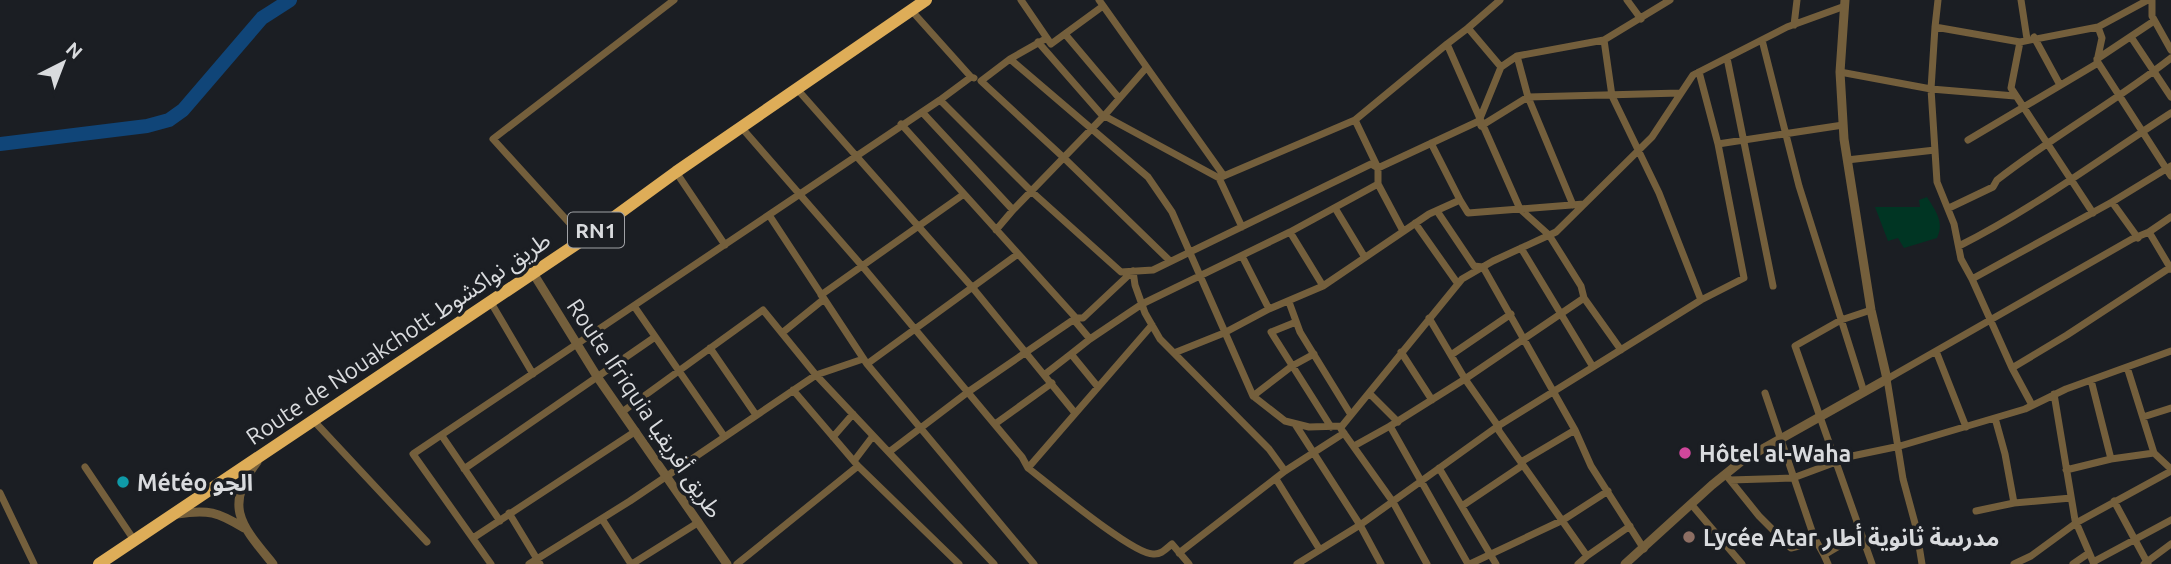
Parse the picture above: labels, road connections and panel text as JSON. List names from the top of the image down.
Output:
{
  "streets": {
    "highway": ["RN1", "Route de Nouakchott طريق نواكشوط"],
    "street": ["Route Ifriquia طريق أفريقيا"]
  },
  "crossings": [
    ["Route de Nouakchott طريق نواكشوط", "Route Ifriquia طريق أفريقيا"]
  ],
  "places": ["Hôtel al-Waha", "Météo الجو", "Lycée Atar مدرسة ثانوية أطار"],
  "north": "top right"
}
